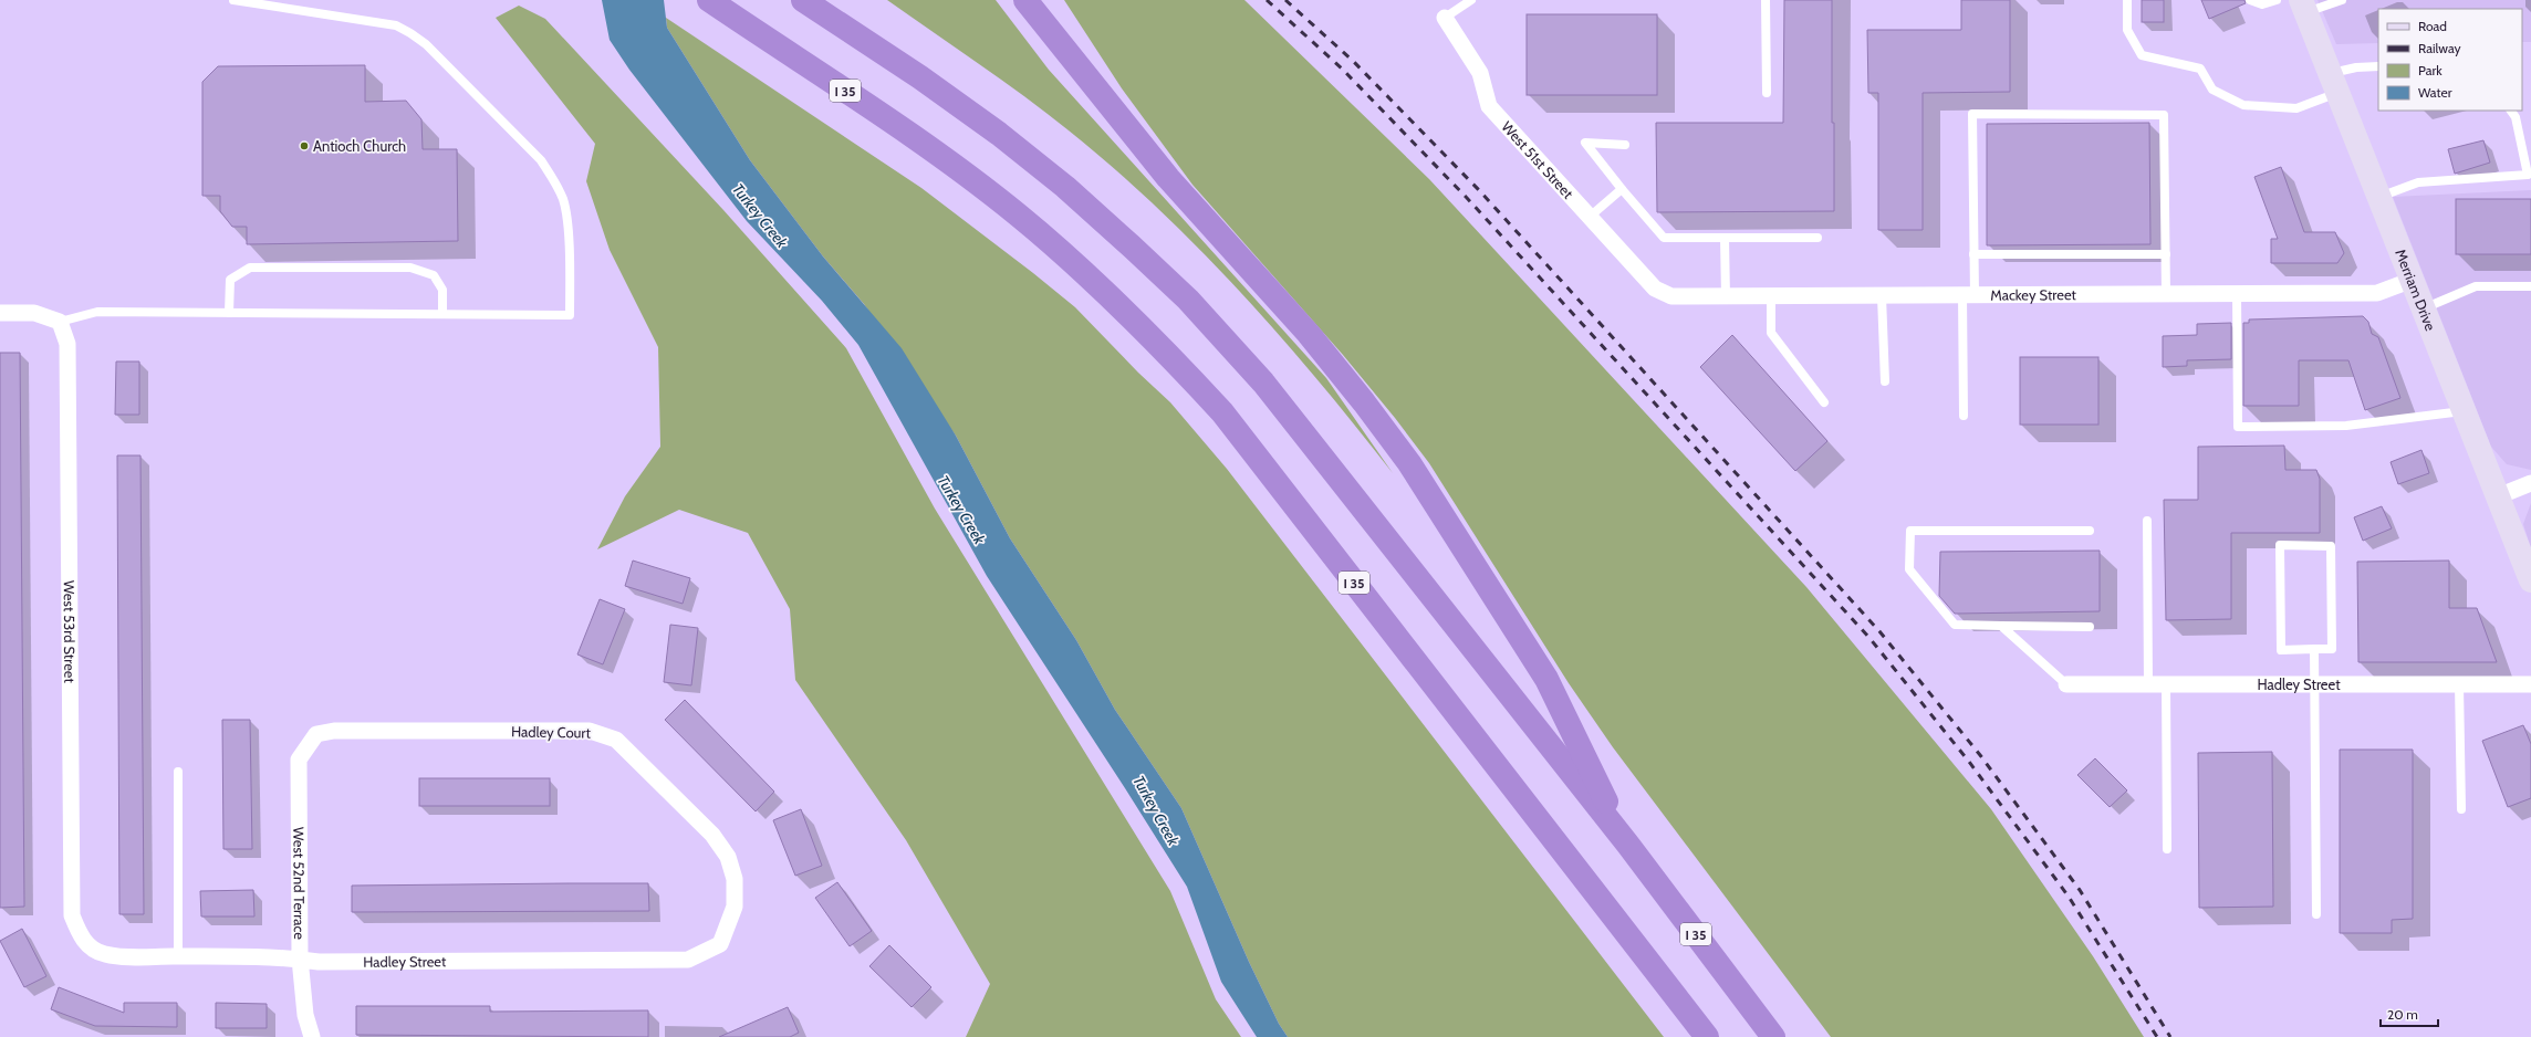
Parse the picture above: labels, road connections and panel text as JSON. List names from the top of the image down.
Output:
{
  "streets": {
    "highway": ["I 35"],
    "main road": ["Merriam Drive"],
    "street": [
      "West 51st Street",
      "Mackey Street",
      "West 53rd Street",
      "Hadley Street",
      "Hadley Court",
      "West 52nd Terrace"
    ]
  },
  "crossings": [
    ["West 51st Street", "Mackey Street"],
    ["Merriam Drive", "Mackey Street"],
    ["West 53rd Street", "Hadley Street"],
    ["Hadley Street", "Hadley Court"],
    ["Hadley Street", "West 52nd Terrace"],
    ["Hadley Court", "West 52nd Terrace"]
  ],
  "water": ["Turkey Creek"],
  "places": ["Antioch Church"],
  "legend": [
    "Road",
    "Railway",
    "Park",
    "Water"
  ],
  "scale_bar": "20 m"
}
